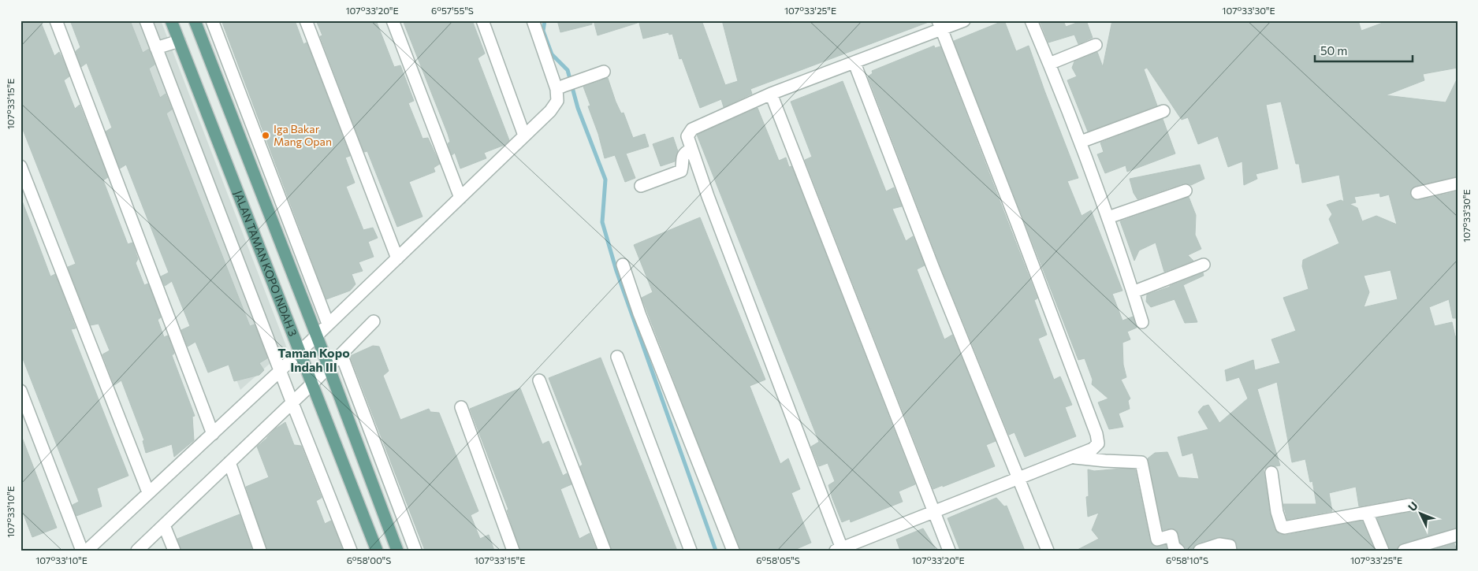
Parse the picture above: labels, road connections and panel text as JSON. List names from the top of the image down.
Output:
{
  "streets": {
    "main road": ["JALAN TAMAN KOPO INDAH 3"]
  },
  "districts": ["Taman Kopo Indah III"],
  "places": ["Iga Bakar Mang Opan"],
  "scale_bar": "50 m",
  "north": "top left",
  "coordinates": [
    "107°33'20\"E",
    "6°57'55\"S",
    "107°33'25\"E",
    "107°33'30\"E",
    "107°33'15\"E",
    "107°33'10\"E",
    "6°58'00\"S",
    "6°58'05\"S",
    "6°58'10\"S"
  ]
}
